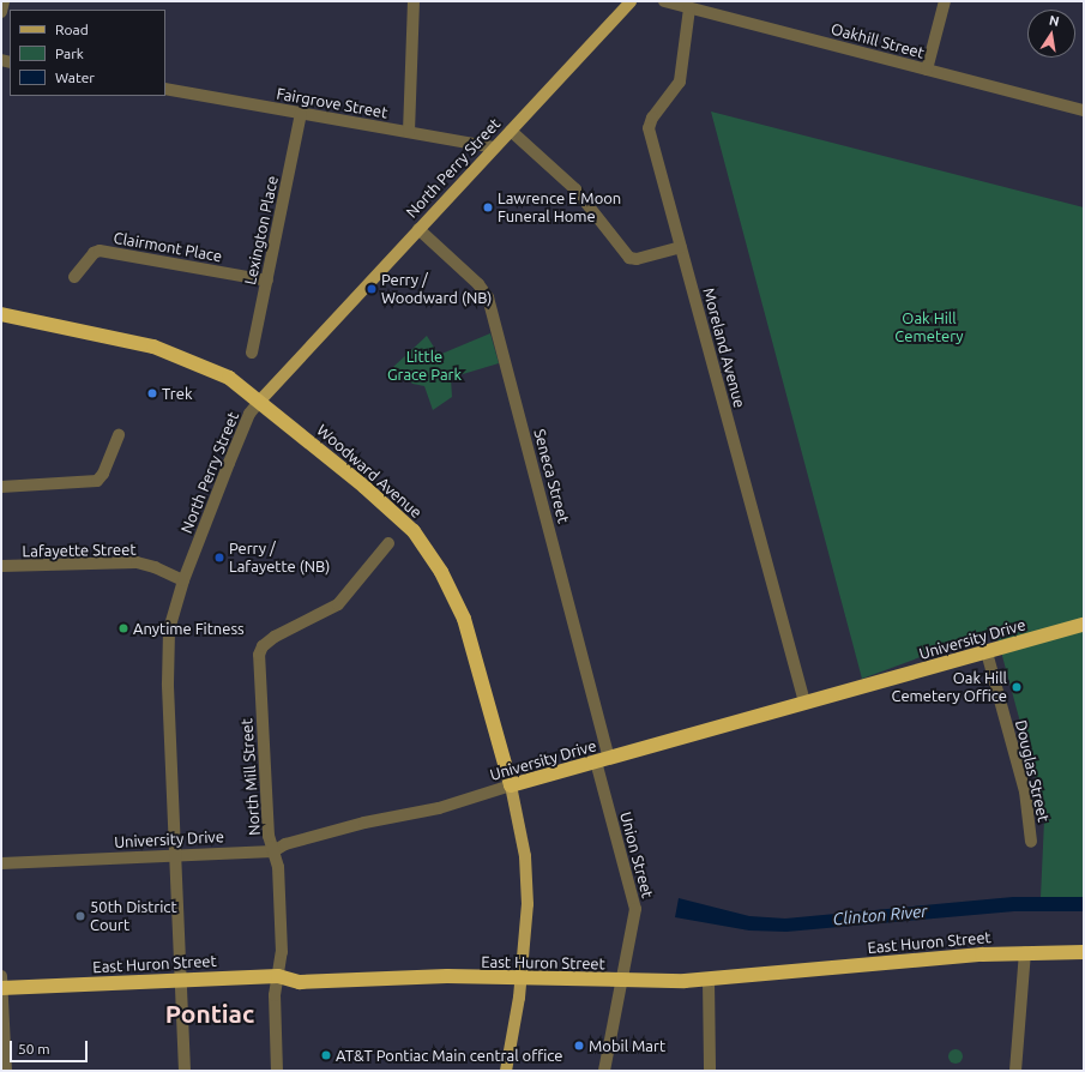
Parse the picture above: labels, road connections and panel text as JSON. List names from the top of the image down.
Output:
{
  "streets": {
    "highway": ["Woodward Avenue", "University Drive", "East Huron Street"],
    "main road": ["North Perry Street"],
    "street": [
      "Oakhill Street",
      "Fairgrove Street",
      "Lexington Place",
      "Clairmont Place",
      "Moreland Avenue",
      "Seneca Street",
      "Lafayette Street",
      "Douglas Street",
      "North Mill Street",
      "Union Street"
    ]
  },
  "crossings": [
    ["Oakhill Street", "Moreland Avenue"],
    ["Fairgrove Street", "North Perry Street"],
    ["Fairgrove Street", "Lexington Place"],
    ["North Perry Street", "Woodward Avenue"],
    ["North Perry Street", "Seneca Street"],
    ["North Perry Street", "Lafayette Street"],
    ["North Perry Street", "University Drive"],
    ["North Perry Street", "East Huron Street"],
    ["Lexington Place", "Clairmont Place"],
    ["Moreland Avenue", "University Drive"],
    ["Woodward Avenue", "University Drive"],
    ["Woodward Avenue", "East Huron Street"],
    ["Seneca Street", "University Drive"],
    ["Seneca Street", "Union Street"],
    ["University Drive", "Douglas Street"],
    ["University Drive", "North Mill Street"],
    ["University Drive", "Union Street"],
    ["North Mill Street", "East Huron Street"],
    ["Union Street", "East Huron Street"]
  ],
  "districts": ["Pontiac"],
  "water": ["Clinton River"],
  "parks": ["Oak Hill Cemetery", "Little Grace Park"],
  "places": [
    "Lawrence E Moon Funeral Home",
    "Perry / Woodward (NB)",
    "Trek",
    "Perry / Lafayette (NB)",
    "Anytime Fitness",
    "Oak Hill Cemetery Office",
    "50th District Court",
    "Mobil Mart",
    "AT&T Pontiac Main central office"
  ],
  "legend": ["Road", "Park", "Water"],
  "scale_bar": "50 m",
  "north": "top"
}
